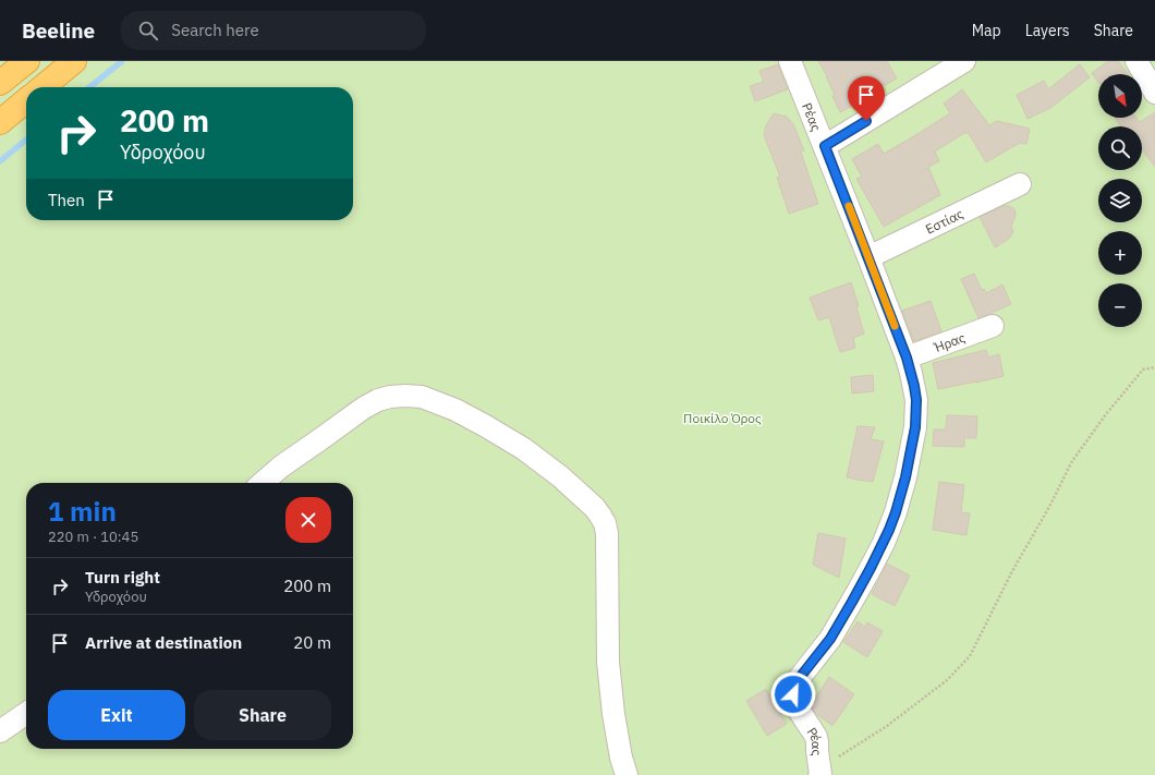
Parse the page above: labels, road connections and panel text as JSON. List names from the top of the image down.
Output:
{
  "streets": {
    "street": ["Ρέας", "Εστίας", "Ήρας"]
  },
  "crossings": [
    ["Ρέας", "Εστίας"],
    ["Ρέας", "Ήρας"]
  ],
  "parks": ["Ποικίλο Όρος"],
  "north": "bottom right",
  "page": {
    "header": "Beeline",
    "search": "Search here",
    "nav": ["Map", "Layers", "Share"],
    "map_buttons": ["+", "−"],
    "turn": ["200 m", "Υδροχόου"],
    "then": "Then",
    "heading": ["1 min", "220 m · 10:45"],
    "list": [
      {
        "name": "Turn right",
        "note": "Υδροχόου",
        "value": "200 m"
      },
      {
        "name": "Arrive at destination",
        "value": "20 m"
      }
    ],
    "buttons": ["Exit", "Share"]
  }
}
